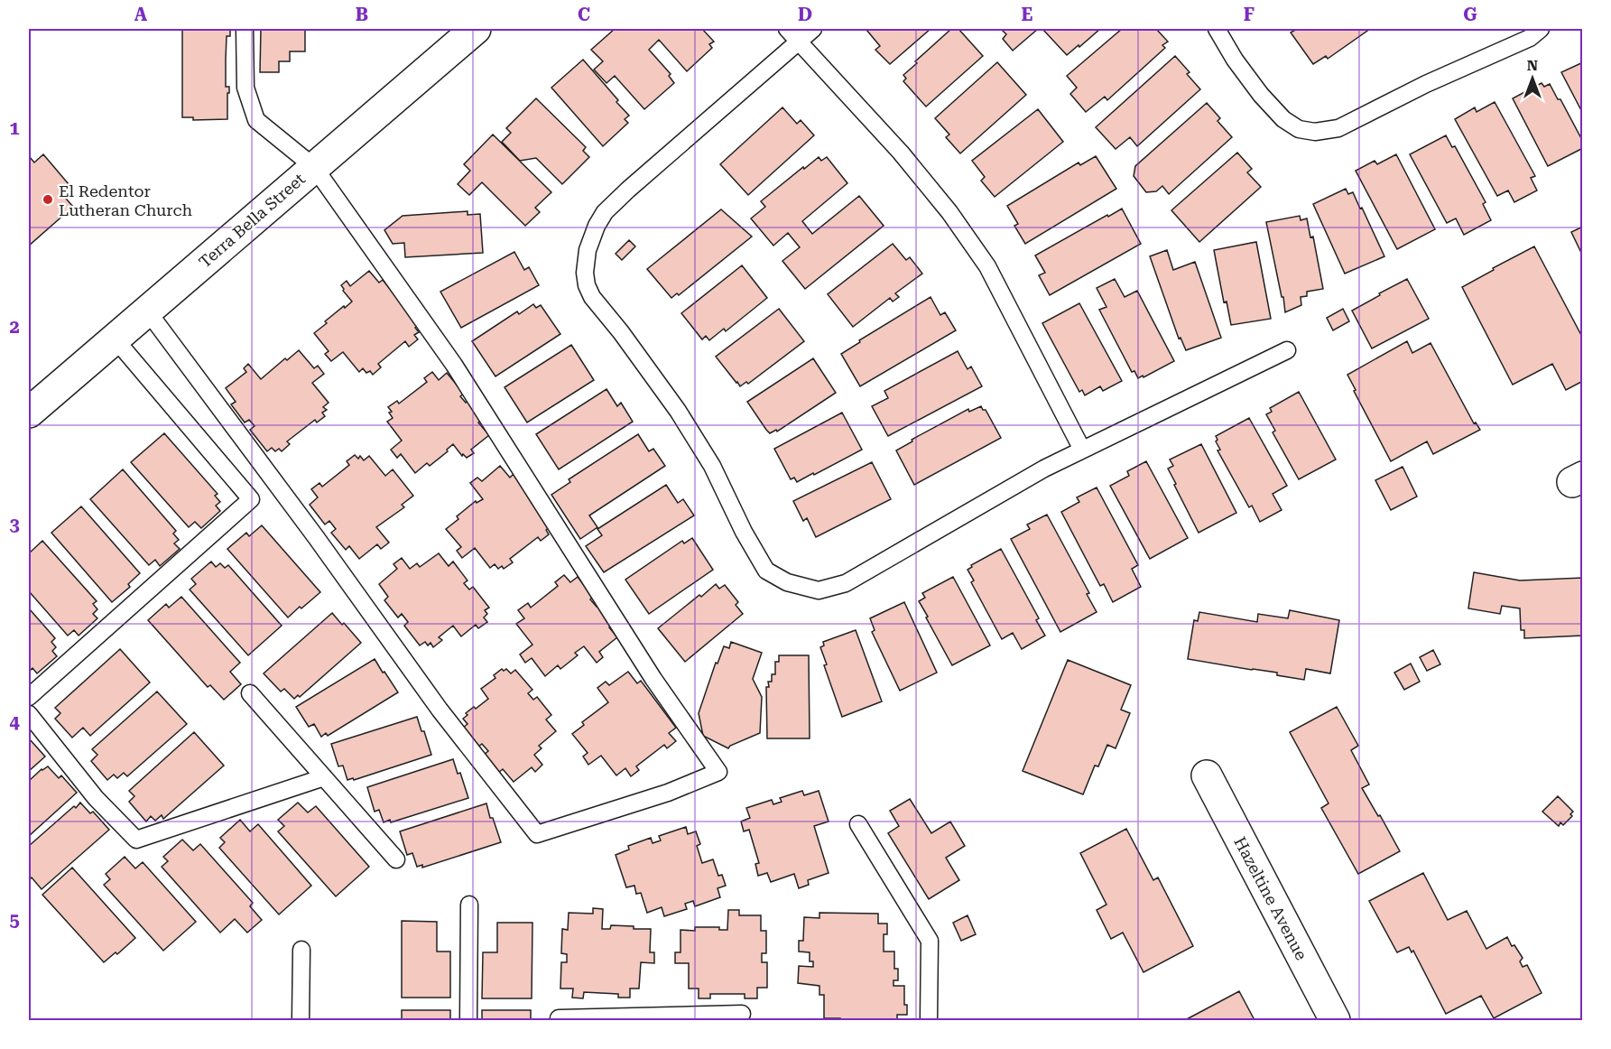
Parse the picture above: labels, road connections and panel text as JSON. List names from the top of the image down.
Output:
{
  "streets": {
    "main road": ["Terra Bella Street", "Hazeltine Avenue"]
  },
  "places": ["El Redentor Lutheran Church"],
  "north": "top",
  "grid": {
    "columns": [
      "A",
      "B",
      "C",
      "D",
      "E",
      "F",
      "G"
    ],
    "rows": [
      "1",
      "2",
      "3",
      "4",
      "5"
    ]
  }
}
